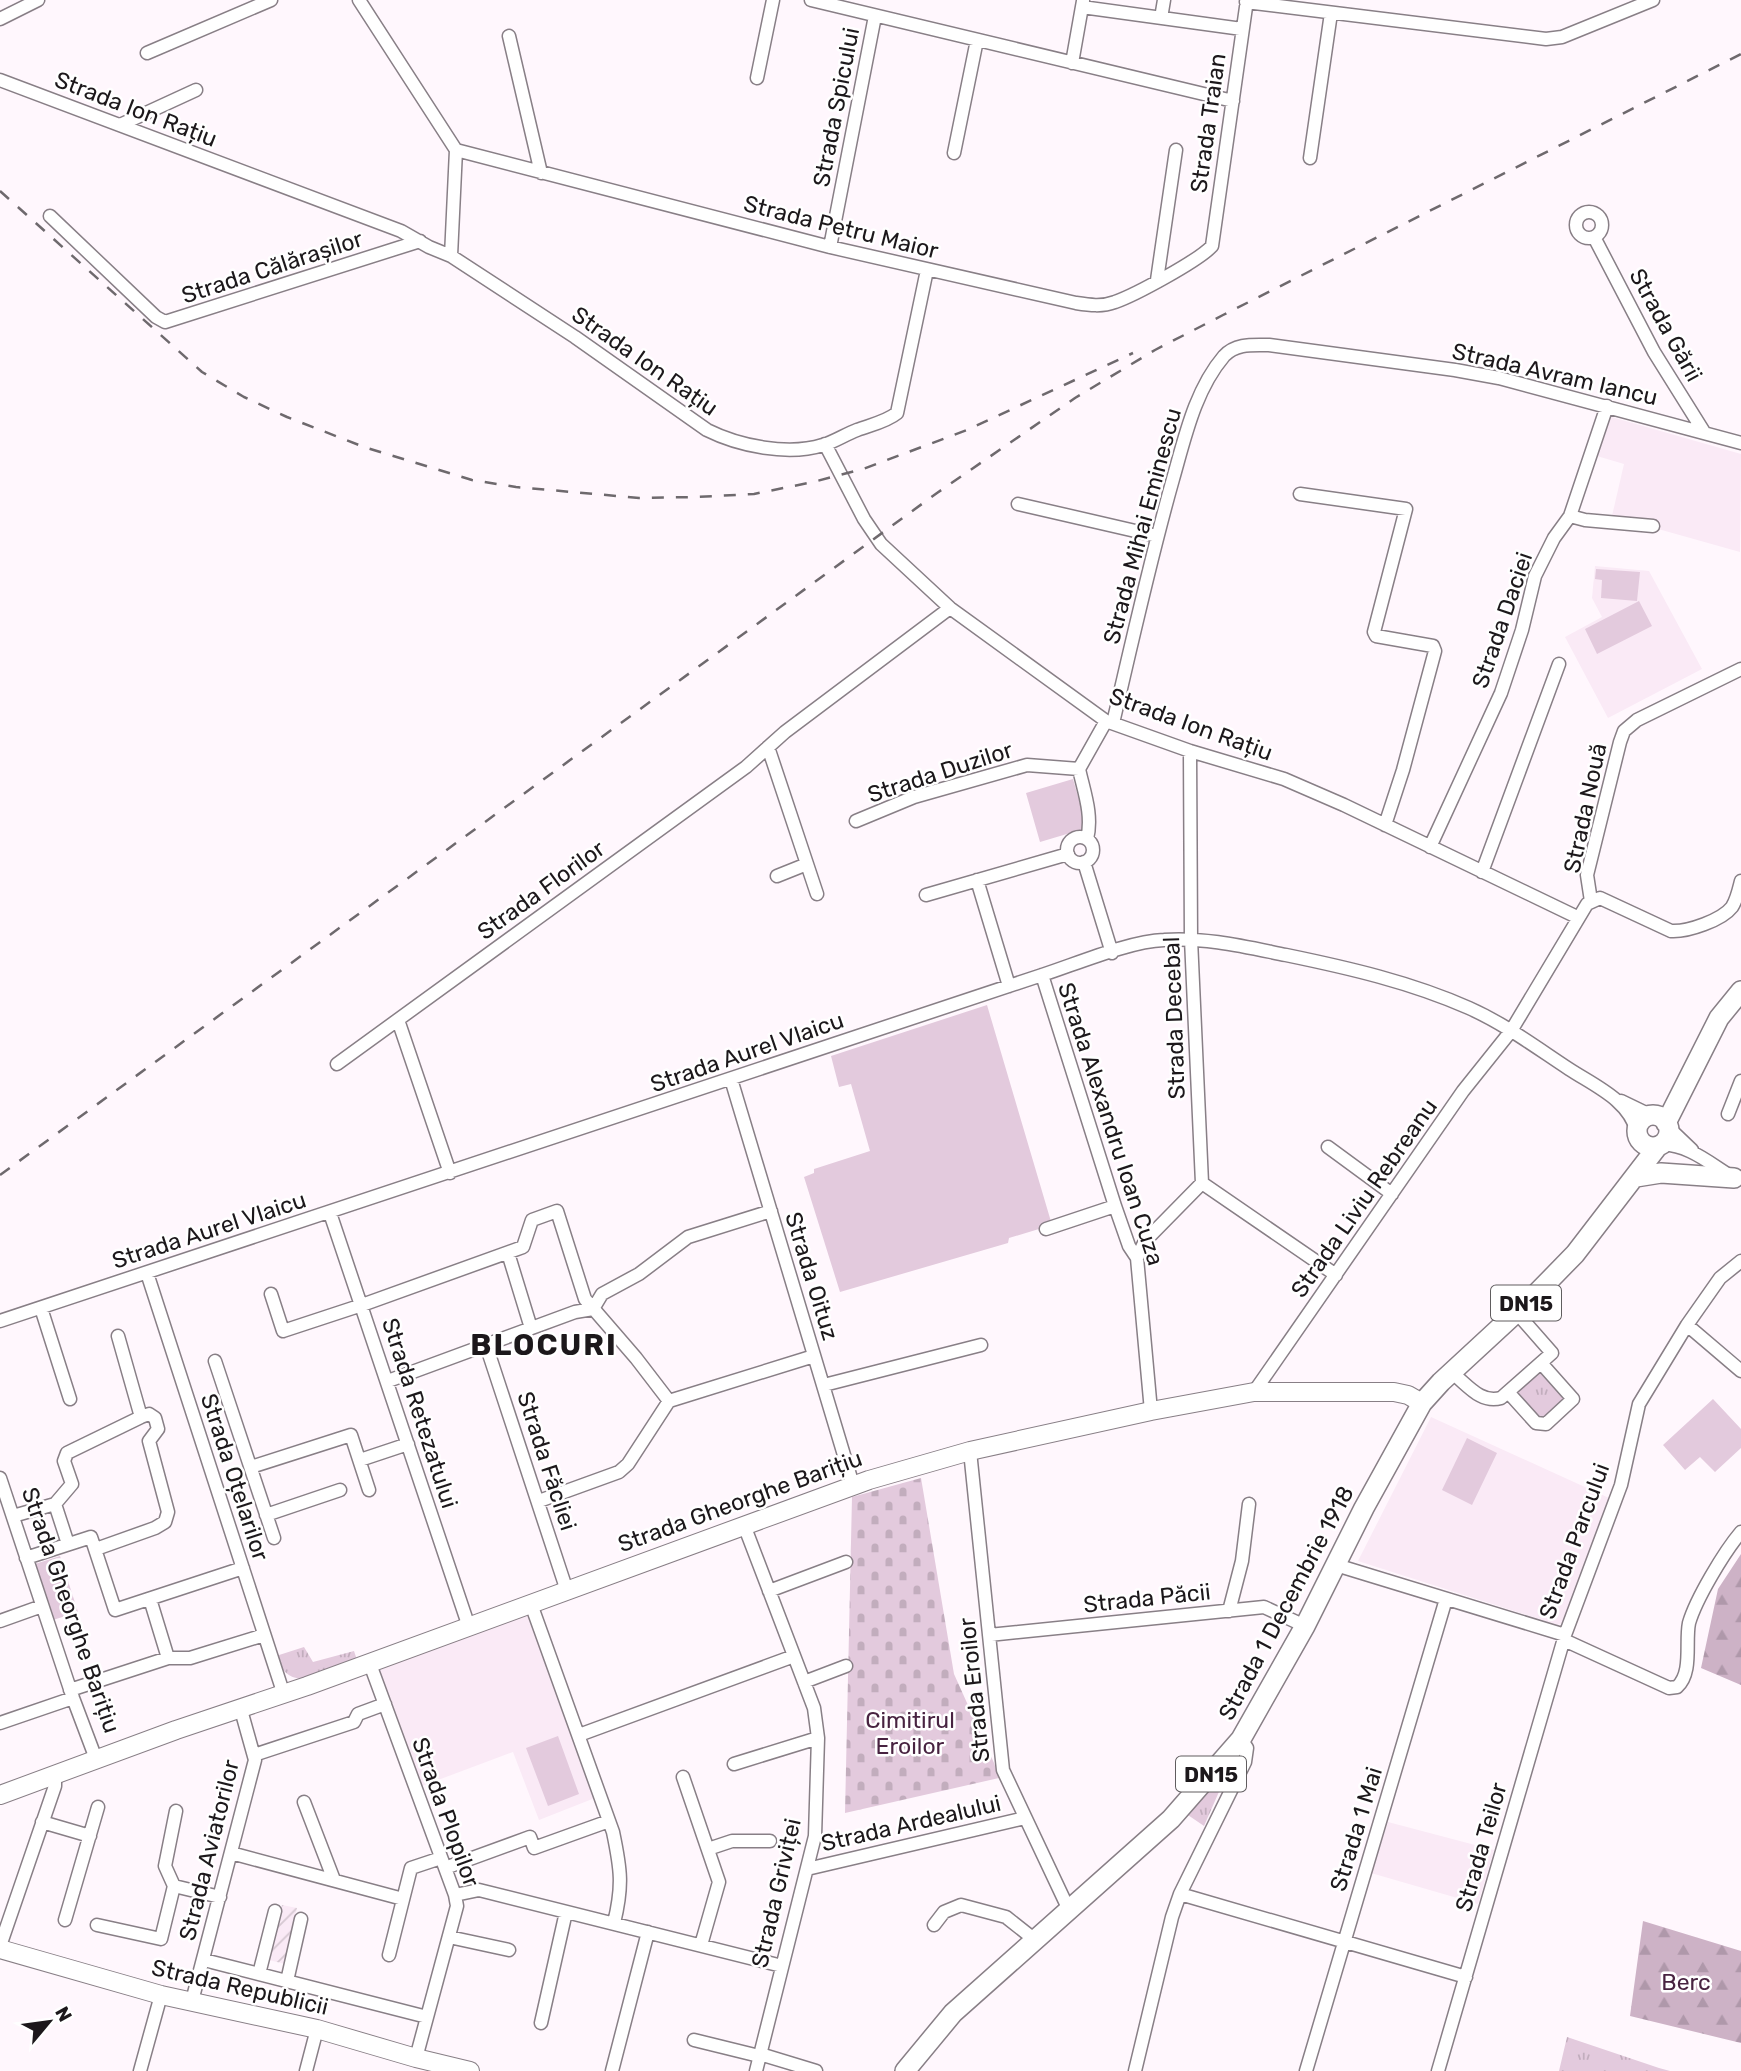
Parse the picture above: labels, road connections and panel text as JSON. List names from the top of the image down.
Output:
{
  "streets": {
    "main road": ["DN15", "Strada 1 Decembrie 1918"],
    "street": [
      "Strada Spicului",
      "Strada Ion Rațiu",
      "Strada Traian",
      "Strada Petru Maior",
      "Strada Călărașilor",
      "Strada Gării",
      "Strada Avram Iancu",
      "Strada Mihai Eminescu",
      "Strada Daciei",
      "Strada Duzilor",
      "Strada Nouă",
      "Strada Florilor",
      "Strada Decebal",
      "Strada Aurel Vlaicu",
      "Strada Alexandru Ioan Cuza",
      "Strada Liviu Rebreanu",
      "Strada Oituz",
      "Strada Retezatului",
      "Strada Făcliei",
      "Strada Oțelarilor",
      "Strada Gheorghe Barițiu",
      "Strada Parcului",
      "Strada Păcii",
      "Strada Eroilor",
      "Strada Plopilor",
      "Strada Ardealului",
      "Strada 1 Mai",
      "Strada Teilor",
      "Strada Aviatorilor",
      "Strada Griviței",
      "Strada Republicii"
    ]
  },
  "crossings": [
    ["Strada Spicului", "Strada Petru Maior"],
    ["Strada Ion Rațiu", "Strada Călărașilor"],
    ["Strada Ion Rațiu", "Strada Mihai Eminescu"],
    ["Strada Ion Rațiu", "Strada Daciei"],
    ["Strada Ion Rațiu", "Strada Florilor"],
    ["Strada Ion Rațiu", "Strada Decebal"],
    ["Strada Ion Rațiu", "Strada Liviu Rebreanu"],
    ["Strada Traian", "Strada Petru Maior"],
    ["Strada Gării", "Strada Avram Iancu"],
    ["Strada Avram Iancu", "Strada Mihai Eminescu"],
    ["Strada Avram Iancu", "Strada Daciei"],
    ["Strada Mihai Eminescu", "Strada Duzilor"],
    ["Strada Nouă", "Strada Liviu Rebreanu"],
    ["Strada Decebal", "Strada Aurel Vlaicu"],
    ["Strada Aurel Vlaicu", "Strada Alexandru Ioan Cuza"],
    ["Strada Aurel Vlaicu", "Strada Liviu Rebreanu"],
    ["Strada Aurel Vlaicu", "Strada Oituz"],
    ["Strada Aurel Vlaicu", "Strada Retezatului"],
    ["Strada Aurel Vlaicu", "Strada Oțelarilor"],
    ["Strada Alexandru Ioan Cuza", "Strada Gheorghe Barițiu"],
    ["Strada Liviu Rebreanu", "Strada Gheorghe Barițiu"],
    ["Strada Oituz", "Strada Gheorghe Barițiu"],
    ["DN15", "Strada 1 Decembrie 1918"],
    ["Strada Retezatului", "Strada Gheorghe Barițiu"],
    ["Strada Făcliei", "Strada Gheorghe Barițiu"],
    ["Strada Oțelarilor", "Strada Gheorghe Barițiu"],
    ["Strada Gheorghe Barițiu", "Strada 1 Decembrie 1918"],
    ["Strada Gheorghe Barițiu", "Strada Eroilor"],
    ["Strada Gheorghe Barițiu", "Strada Plopilor"],
    ["Strada Gheorghe Barițiu", "Strada Aviatorilor"],
    ["Strada Gheorghe Barițiu", "Strada Griviței"],
    ["Strada Parcului", "Strada 1 Decembrie 1918"],
    ["Strada Parcului", "Strada 1 Mai"],
    ["Strada Parcului", "Strada Teilor"],
    ["Strada Păcii", "Strada 1 Decembrie 1918"],
    ["Strada Păcii", "Strada Eroilor"],
    ["Strada 1 Decembrie 1918", "Strada Eroilor"],
    ["Strada Eroilor", "Strada Ardealului"],
    ["Strada Plopilor", "Strada Republicii"],
    ["Strada Ardealului", "Strada Griviței"],
    ["Strada Aviatorilor", "Strada Republicii"]
  ],
  "districts": ["BLOCURI"],
  "parks": ["Cimitirul Eroilor", "Berc"],
  "north": "top right"
}
